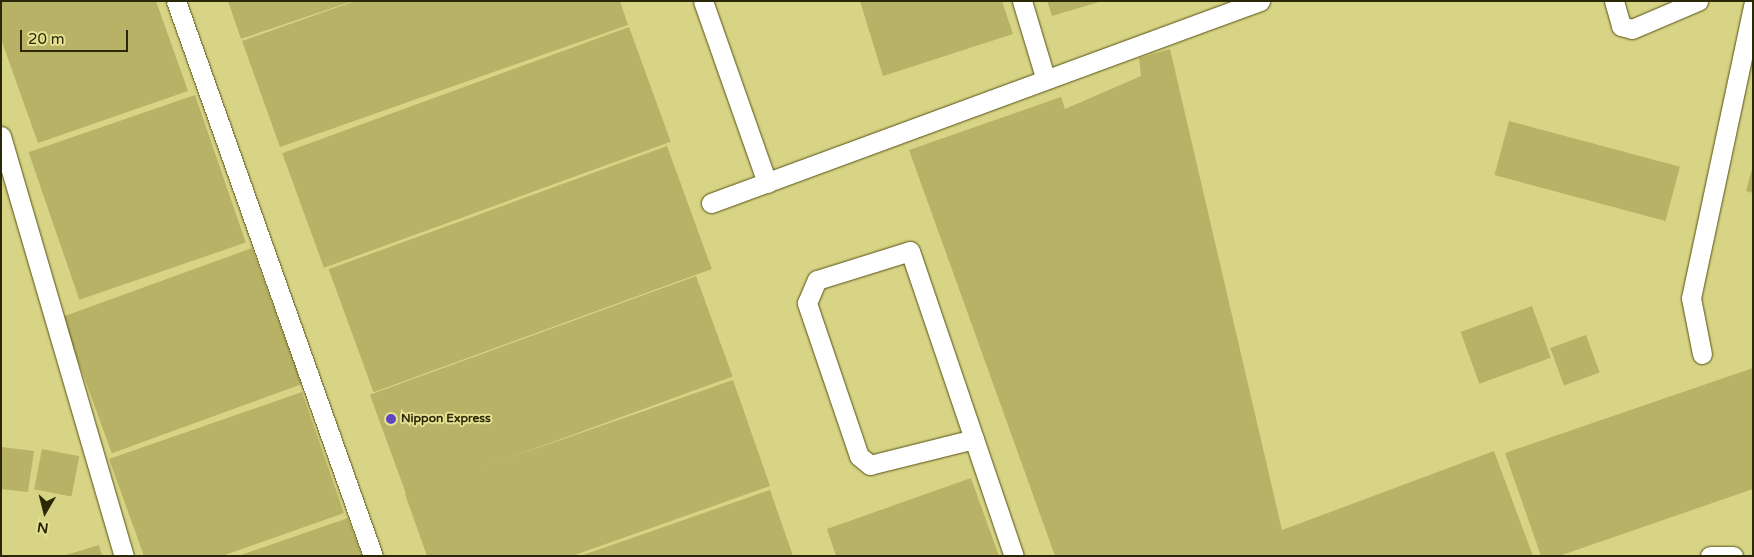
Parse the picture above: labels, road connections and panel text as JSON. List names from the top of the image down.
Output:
{
  "places": ["Nippon Express"],
  "scale_bar": "20 m",
  "north": "bottom"
}
